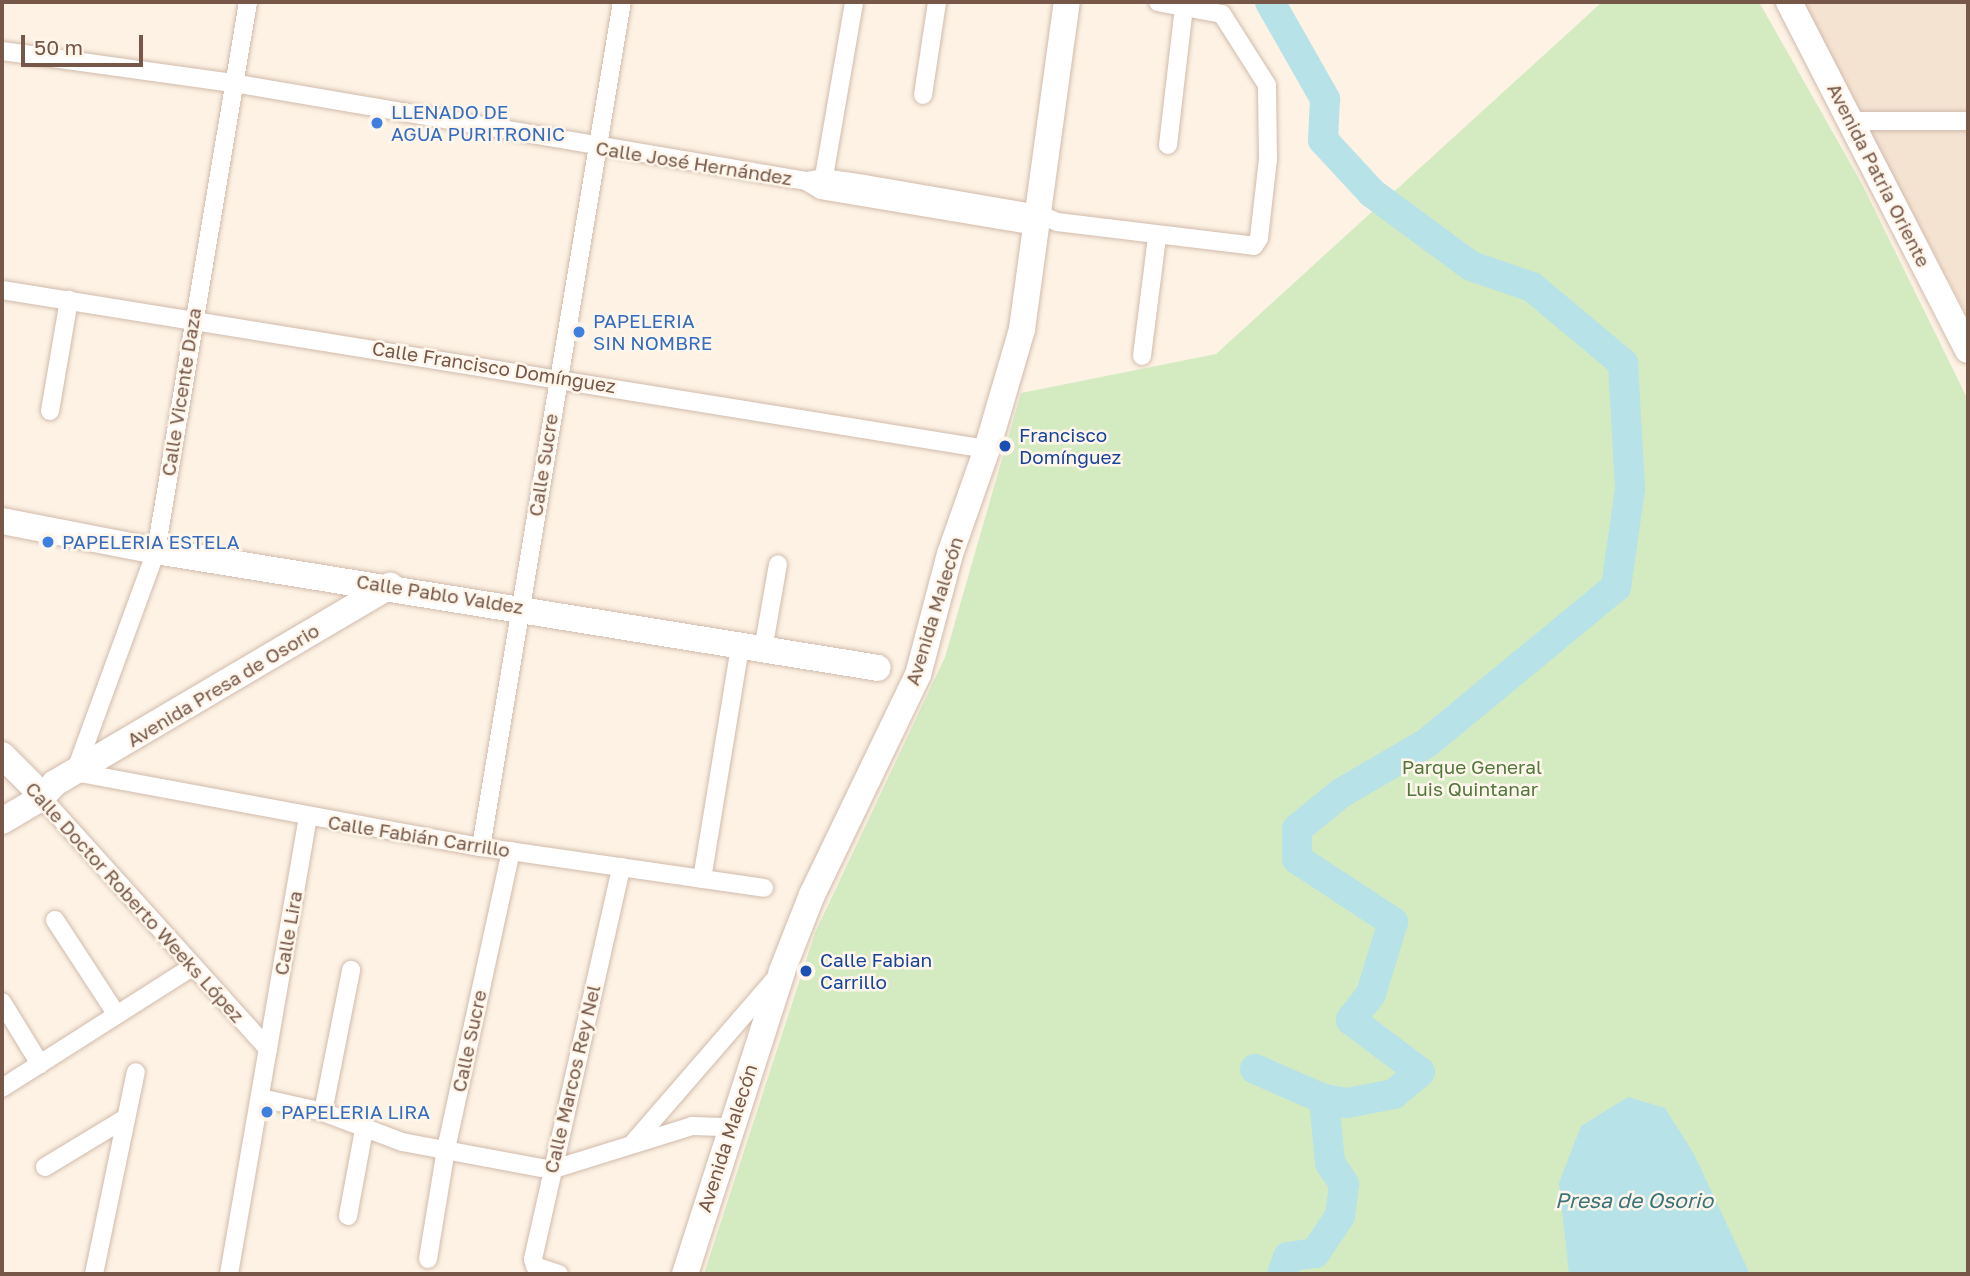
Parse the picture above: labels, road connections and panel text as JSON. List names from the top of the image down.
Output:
{
  "streets": {
    "street": [
      "Calle José Hernández",
      "Avenida Patria Oriente",
      "Calle Francisco Domínguez",
      "Calle Vicente Daza",
      "Calle Sucre",
      "Calle Pablo Valdez",
      "Avenida Malecón",
      "Avenida Presa de Osorio",
      "Calle Fabián Carrillo",
      "Calle Doctor Roberto Weeks López",
      "Calle Lira",
      "Calle Marcos Rey Nel"
    ]
  },
  "crossings": [
    ["Calle José Hernández", "Calle Vicente Daza"],
    ["Calle José Hernández", "Calle Sucre"],
    ["Calle José Hernández", "Avenida Malecón"],
    ["Calle Francisco Domínguez", "Calle Vicente Daza"],
    ["Calle Francisco Domínguez", "Calle Sucre"],
    ["Calle Francisco Domínguez", "Avenida Malecón"],
    ["Calle Vicente Daza", "Calle Pablo Valdez"],
    ["Calle Vicente Daza", "Avenida Presa de Osorio"],
    ["Calle Vicente Daza", "Calle Fabián Carrillo"],
    ["Calle Vicente Daza", "Calle Doctor Roberto Weeks López"],
    ["Calle Sucre", "Calle Pablo Valdez"],
    ["Calle Sucre", "Calle Fabián Carrillo"],
    ["Calle Pablo Valdez", "Avenida Presa de Osorio"],
    ["Avenida Presa de Osorio", "Calle Fabián Carrillo"],
    ["Avenida Presa de Osorio", "Calle Doctor Roberto Weeks López"],
    ["Calle Fabián Carrillo", "Calle Doctor Roberto Weeks López"],
    ["Calle Fabián Carrillo", "Calle Lira"],
    ["Calle Fabián Carrillo", "Calle Marcos Rey Nel"],
    ["Calle Doctor Roberto Weeks López", "Calle Lira"]
  ],
  "water": ["Presa de Osorio"],
  "parks": ["Parque General Luis Quintanar"],
  "places": [
    "LLENADO DE AGUA PURITRONIC",
    "PAPELERIA SIN NOMBRE",
    "Francisco Domínguez",
    "PAPELERIA ESTELA",
    "Calle Fabian Carrillo",
    "PAPELERIA LIRA"
  ],
  "scale_bar": "50 m"
}
